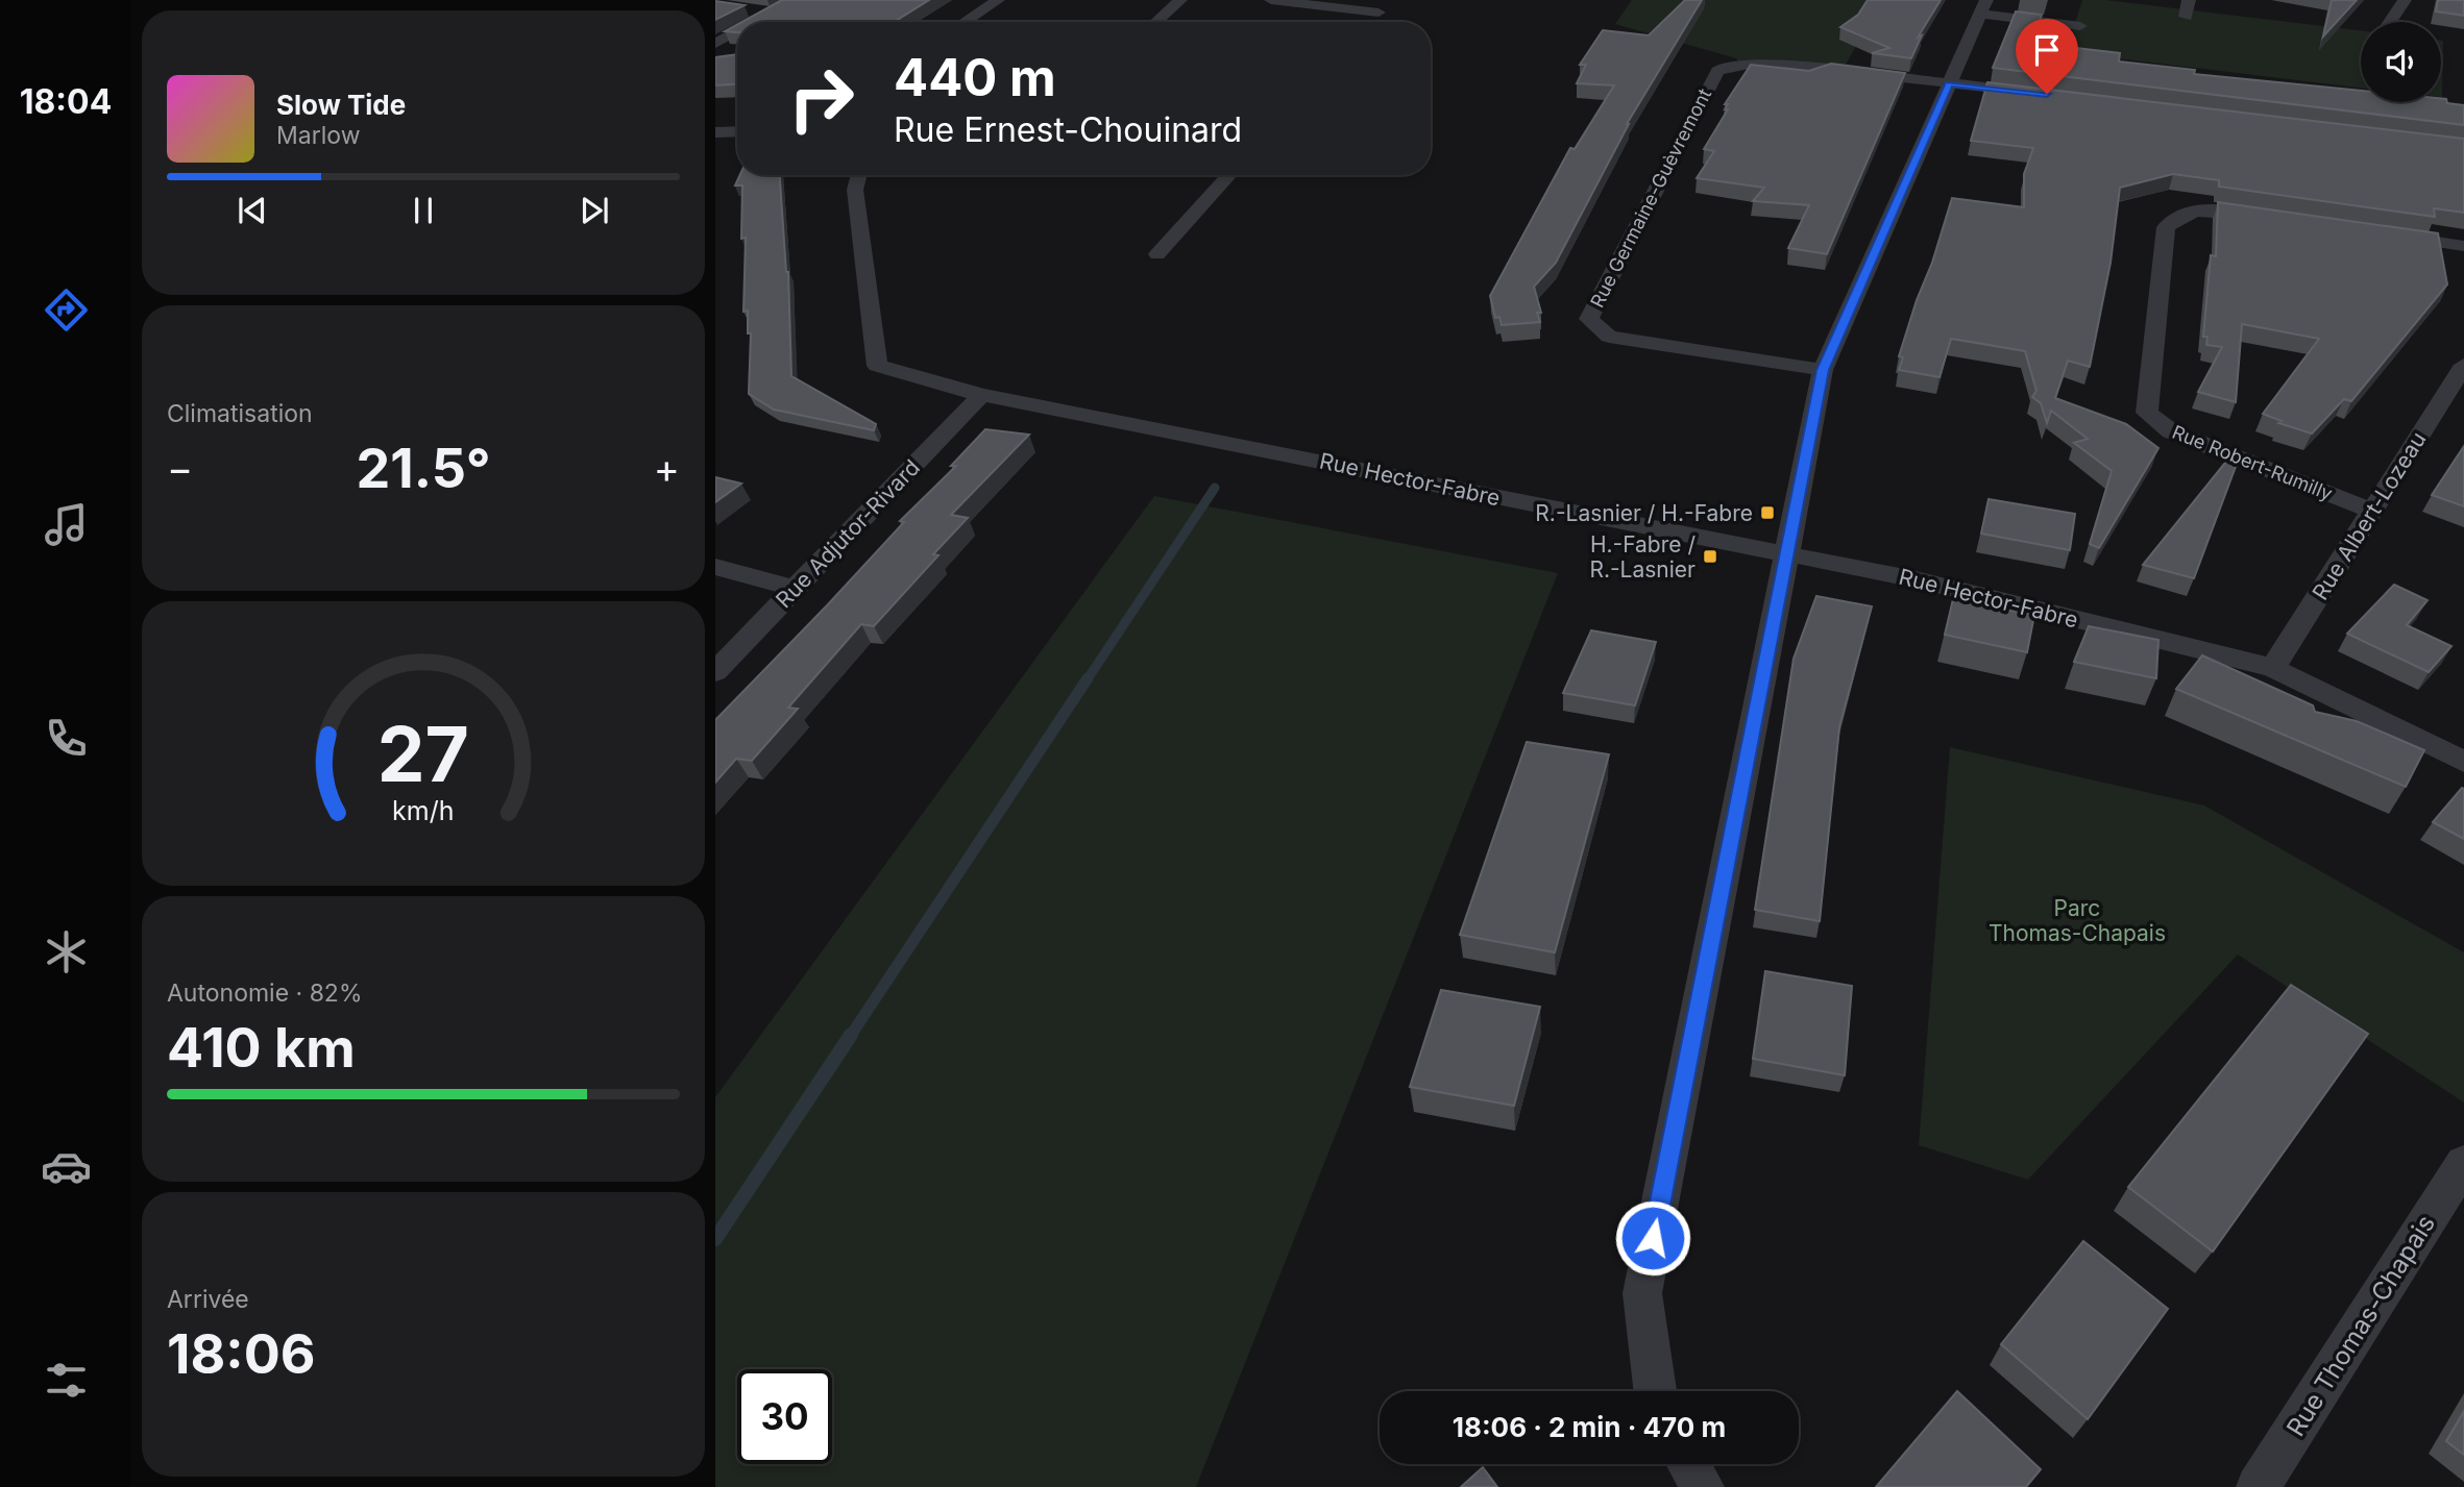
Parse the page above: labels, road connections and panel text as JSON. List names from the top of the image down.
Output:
{
  "streets": {
    "street": [
      "Rue Germaine-Guèvremont",
      "Rue Robert-Rumilly",
      "Rue Hector-Fabre",
      "Rue Albert-Lozeau",
      "Rue Adjutor-Rivard",
      "Rue Thomas-Chapais"
    ]
  },
  "crossings": [
    ["Rue Robert-Rumilly", "Rue Albert-Lozeau"],
    ["Rue Hector-Fabre", "Rue Albert-Lozeau"],
    ["Rue Hector-Fabre", "Rue Adjutor-Rivard"]
  ],
  "parks": ["Parc Thomas-Chapais"],
  "places": {
    "transit": ["R.-Lasnier / H.-Fabre", "H.-Fabre / R.-Lasnier"]
  },
  "page": {
    "tabs": "18:04",
    "turn": ["440 m", "Rue Ernest-Chouinard"],
    "song": ["Slow Tide", "Marlow"],
    "tile": [
      "Climatisation",
      ["Autonomie · 82%", "410 km"],
      ["Arrivée", "18:06"]
    ],
    "heat": ["−", "21.5°", "+"],
    "limit": "30",
    "trip": "18:06 · 2 min · 470 m",
    "gauge": ["27", "km/h"]
  }
}
